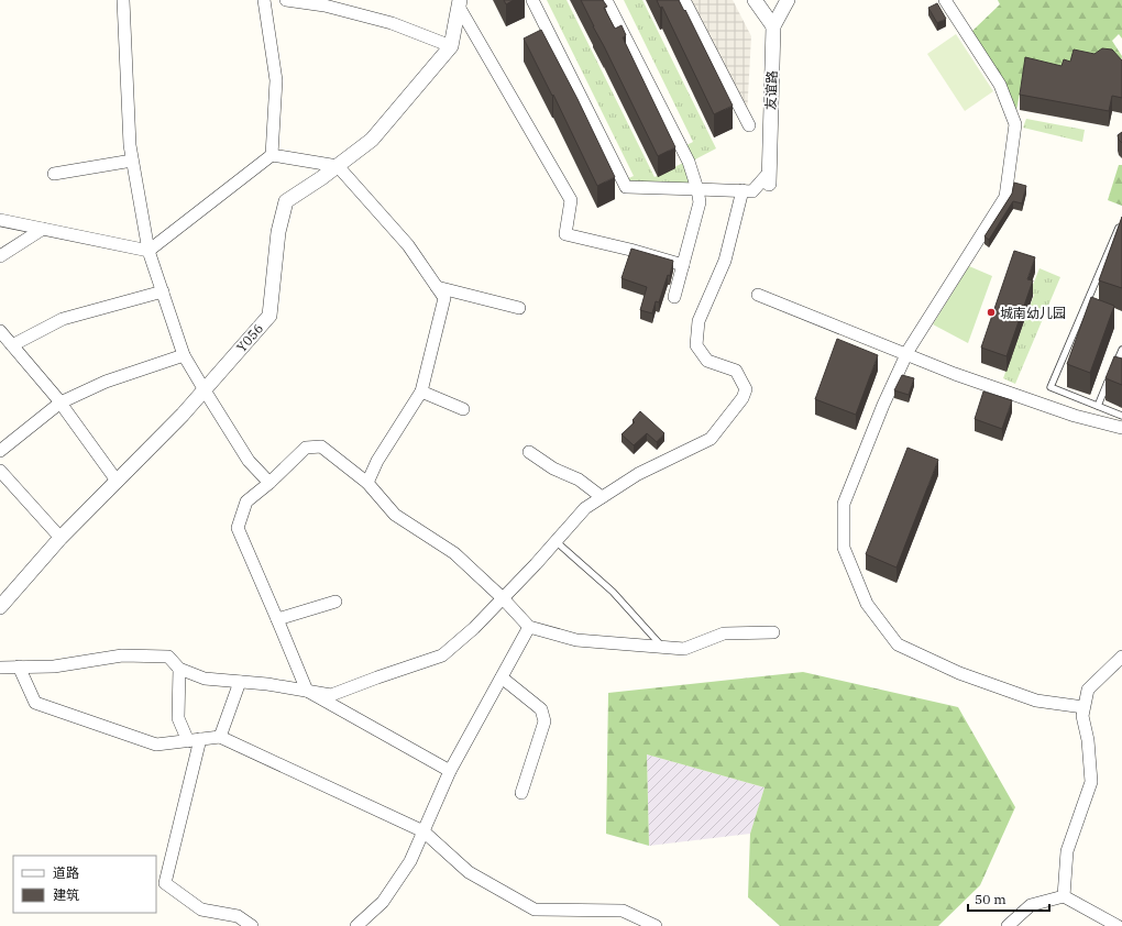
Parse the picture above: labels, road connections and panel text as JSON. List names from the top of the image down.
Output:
{
  "streets": {
    "street": ["友谊路", "Y056"]
  },
  "places": ["城南幼儿园"],
  "legend": ["道路", "建筑"],
  "scale_bar": "50 m"
}
